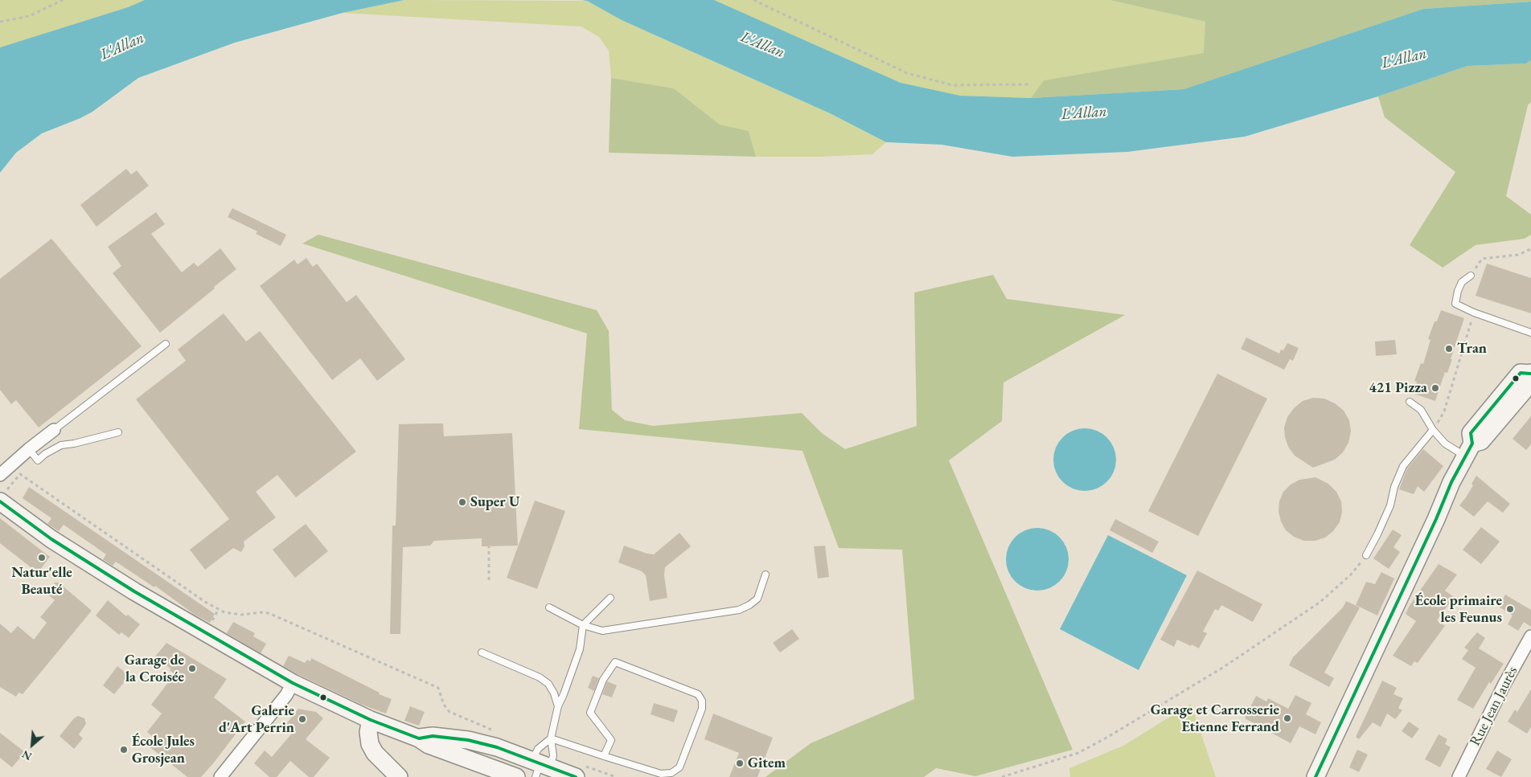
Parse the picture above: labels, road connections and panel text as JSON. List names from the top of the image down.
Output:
{
  "streets": {
    "street": ["Rue Jean Jaurès"]
  },
  "water": ["L'Allan"],
  "places": [
    "Tran",
    "421 Pizza",
    "Super U",
    "Natur'elle Beauté",
    "École primaire les Feunus",
    "Garage de la Croisée",
    "Garage et Carrosserie Etienne Ferrand",
    "Galerie d'Art Perrin",
    "École Jules Grosjean",
    "Gitem"
  ],
  "north": "bottom left"
}
